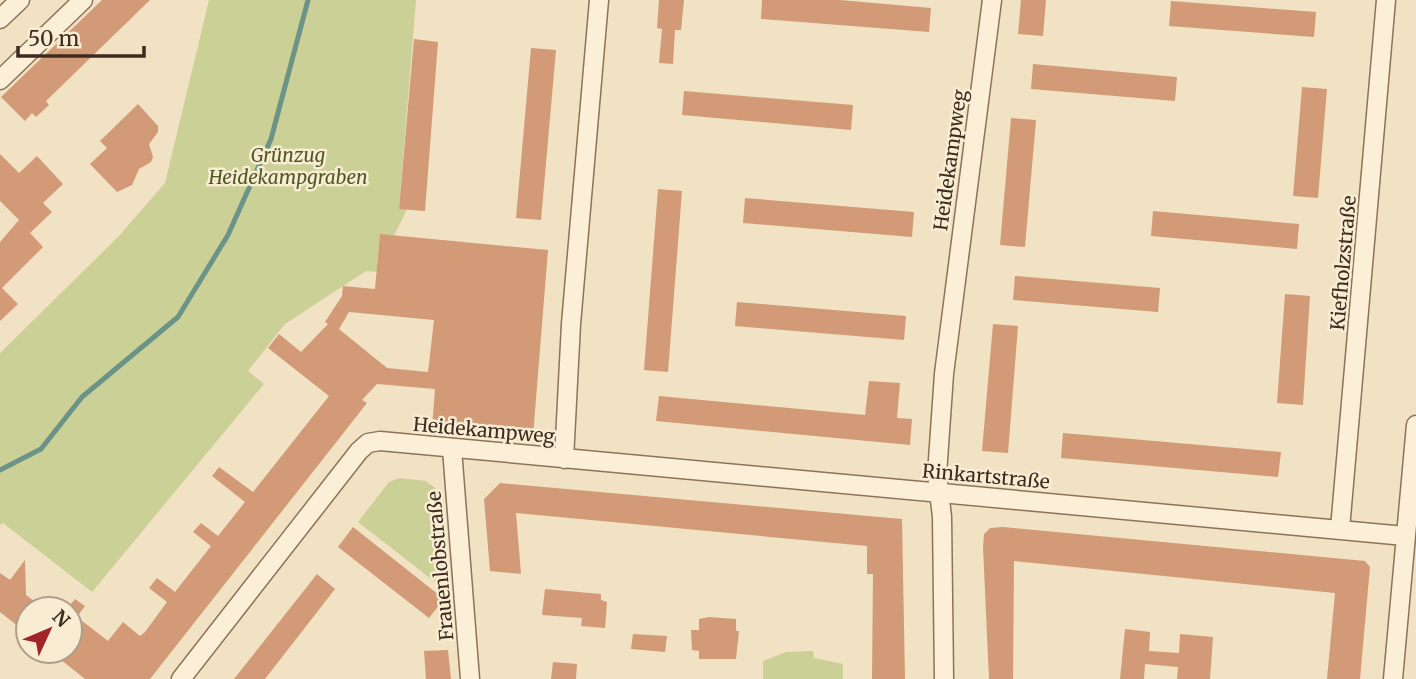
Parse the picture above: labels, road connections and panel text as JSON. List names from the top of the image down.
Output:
{
  "streets": {
    "street": [
      "Heidekampweg",
      "Kiefholzstraße",
      "Rinkartstraße",
      "Frauenlobstraße"
    ]
  },
  "crossings": [
    ["Heidekampweg", "Rinkartstraße"],
    ["Heidekampweg", "Frauenlobstraße"],
    ["Kiefholzstraße", "Rinkartstraße"]
  ],
  "parks": ["Grünzug Heidekampgraben"],
  "scale_bar": "50 m",
  "north": "top right"
}
